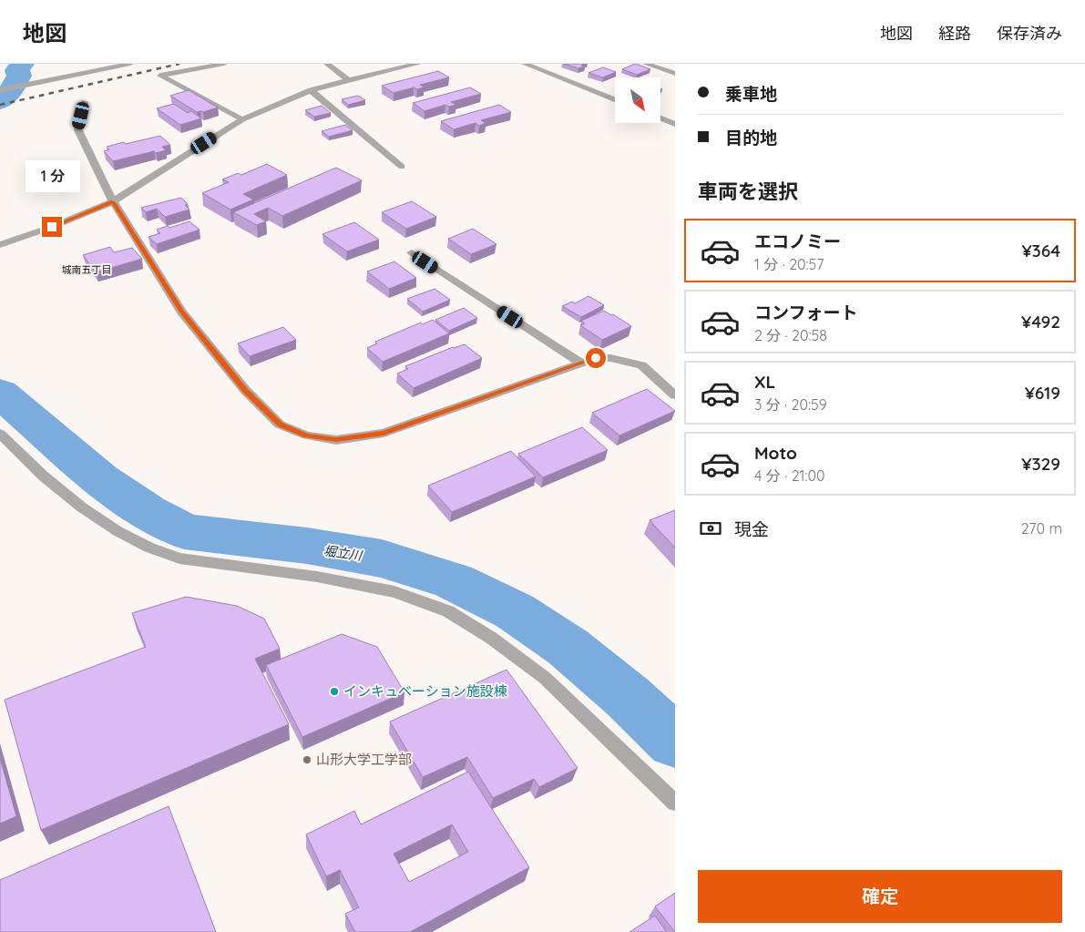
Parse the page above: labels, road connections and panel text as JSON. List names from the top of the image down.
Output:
{
  "districts": ["城南五丁目"],
  "water": ["堀立川"],
  "places": ["インキュベーション施設棟", "山形大学工学部"],
  "north": "bottom right",
  "page": {
    "header": "地図",
    "nav": ["地図", "経路", "保存済み"],
    "banner": ["乗車地", "目的地"],
    "bubble": "1 分",
    "heading": "車両を選択",
    "list": [
      {
        "name": "エコノミー",
        "note": "1 分 · 20:57",
        "value": "¥364"
      },
      {
        "name": "コンフォート",
        "note": "2 分 · 20:58",
        "value": "¥492"
      },
      {
        "name": "XL",
        "note": "3 分 · 20:59",
        "value": "¥619"
      },
      {
        "name": "Moto",
        "note": "4 分 · 21:00",
        "value": "¥329"
      }
    ],
    "pay": ["現金", "270 m"],
    "buttons": "確定"
  }
}
